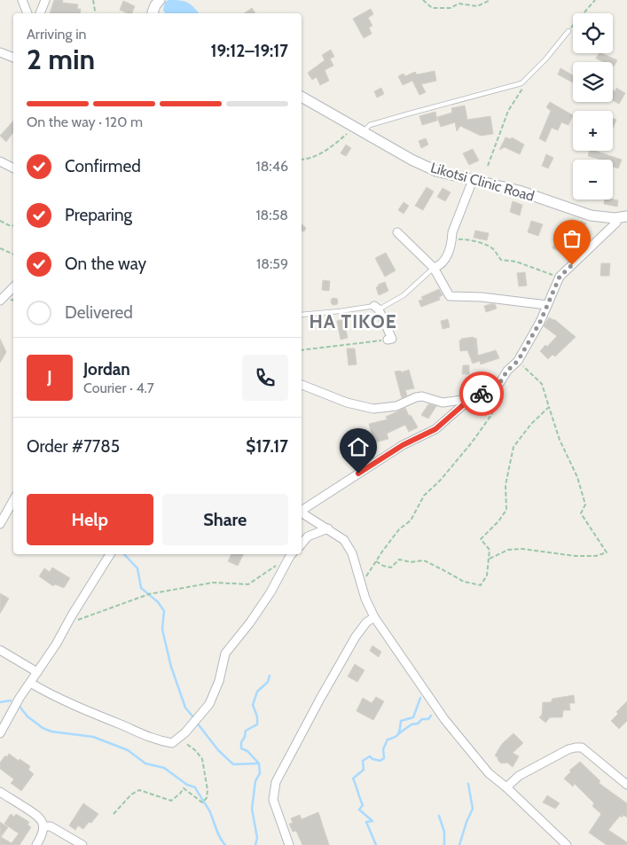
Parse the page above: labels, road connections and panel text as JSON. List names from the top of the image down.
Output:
{
  "streets": {
    "street": ["Likotsi Clinic Road"]
  },
  "districts": ["HA TIKOE"],
  "page": {
    "map_buttons": ["+", "−"],
    "heading": ["2 min", "Arriving in", "19:12–19:17"],
    "panel": [
      "Jordan",
      "Courier · 4.7",
      "Order #7785",
      "$17.17"
    ],
    "bar": "On the way · 120 m",
    "list": [
      ["Confirmed", "18:46"],
      ["Preparing", "18:58"],
      ["On the way", "18:59"],
      "Delivered"
    ],
    "round": "J",
    "buttons": ["Help", "Share"]
  }
}
